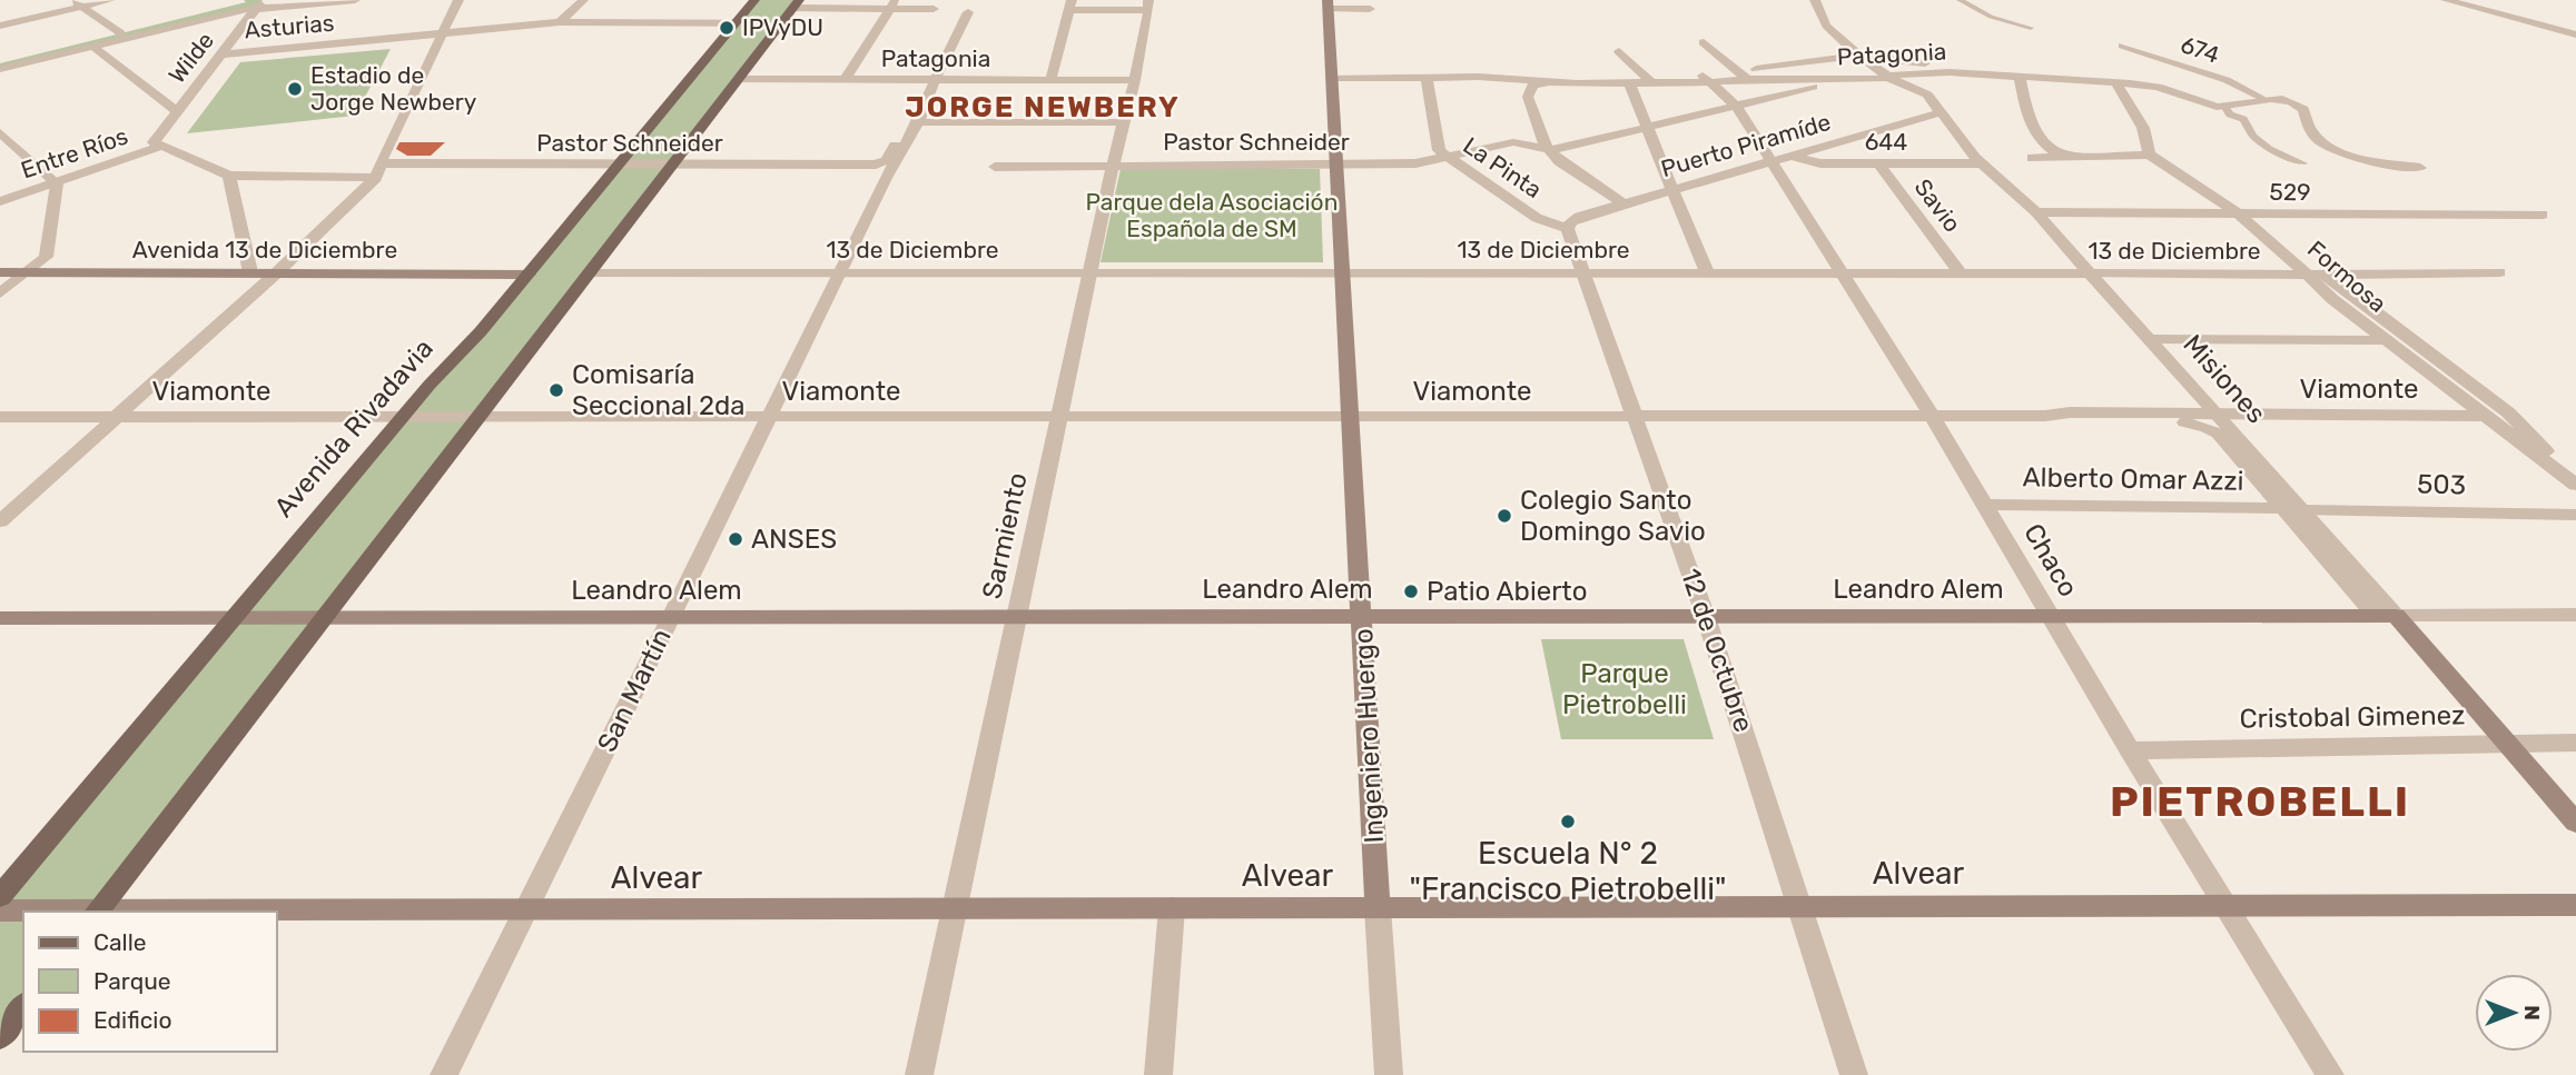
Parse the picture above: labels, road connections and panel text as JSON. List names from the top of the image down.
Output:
{
  "streets": {
    "main road": [
      "Avenida 13 de Diciembre",
      "Misiones",
      "Avenida Rivadavia",
      "Leandro Alem",
      "Ingeniero Huergo",
      "Alvear"
    ],
    "street": [
      "Asturias",
      "674",
      "Patagonia",
      "Wilde",
      "Pastor Schneider",
      "644",
      "Puerto Piramíde",
      "Entre Ríos",
      "La Pinta",
      "529",
      "Savio",
      "13 de Diciembre",
      "Formosa",
      "Viamonte",
      "Alberto Omar Azzi",
      "503",
      "Sarmiento",
      "Chaco",
      "12 de Octubre",
      "San Martín",
      "Cristobal Gimenez"
    ]
  },
  "crossings": [
    ["Asturias", "Wilde"],
    ["Asturias", "Avenida Rivadavia"],
    ["Patagonia", "Pastor Schneider"],
    ["Patagonia", "La Pinta"],
    ["Patagonia", "Misiones"],
    ["Patagonia", "Sarmiento"],
    ["Patagonia", "Chaco"],
    ["Patagonia", "San Martín"],
    ["Patagonia", "Ingeniero Huergo"],
    ["Wilde", "Entre Ríos"],
    ["Pastor Schneider", "La Pinta"],
    ["Pastor Schneider", "Avenida Rivadavia"],
    ["Pastor Schneider", "Sarmiento"],
    ["Pastor Schneider", "Chaco"],
    ["Pastor Schneider", "San Martín"],
    ["Pastor Schneider", "Ingeniero Huergo"],
    ["644", "Puerto Piramíde"],
    ["644", "Savio"],
    ["644", "Misiones"],
    ["Puerto Piramíde", "La Pinta"],
    ["Puerto Piramíde", "Misiones"],
    ["Puerto Piramíde", "Chaco"],
    ["Puerto Piramíde", "12 de Octubre"],
    ["La Pinta", "12 de Octubre"],
    ["529", "Formosa"],
    ["529", "Misiones"],
    ["Savio", "13 de Diciembre"],
    ["Avenida 13 de Diciembre", "Avenida Rivadavia"],
    ["13 de Diciembre", "Formosa"],
    ["13 de Diciembre", "Misiones"],
    ["13 de Diciembre", "Sarmiento"],
    ["13 de Diciembre", "Chaco"],
    ["13 de Diciembre", "12 de Octubre"],
    ["13 de Diciembre", "San Martín"],
    ["13 de Diciembre", "Ingeniero Huergo"],
    ["Formosa", "Viamonte"],
    ["Misiones", "Viamonte"],
    ["Misiones", "Alberto Omar Azzi"],
    ["Misiones", "503"],
    ["Misiones", "Leandro Alem"],
    ["Misiones", "Cristobal Gimenez"],
    ["Viamonte", "Avenida Rivadavia"],
    ["Viamonte", "Sarmiento"],
    ["Viamonte", "Chaco"],
    ["Viamonte", "12 de Octubre"],
    ["Viamonte", "San Martín"],
    ["Viamonte", "Ingeniero Huergo"],
    ["Avenida Rivadavia", "Leandro Alem"],
    ["Alberto Omar Azzi", "Chaco"],
    ["Sarmiento", "Leandro Alem"],
    ["Sarmiento", "Alvear"],
    ["Chaco", "Leandro Alem"],
    ["Chaco", "Cristobal Gimenez"],
    ["Chaco", "Alvear"],
    ["Leandro Alem", "12 de Octubre"],
    ["Leandro Alem", "San Martín"],
    ["Leandro Alem", "Ingeniero Huergo"],
    ["12 de Octubre", "Alvear"],
    ["San Martín", "Alvear"],
    ["Ingeniero Huergo", "Alvear"]
  ],
  "districts": ["JORGE NEWBERY", "PIETROBELLI"],
  "parks": ["Parque dela Asociación Española de SM", "Parque Pietrobelli"],
  "places": [
    "IPVyDU",
    "Estadio de Jorge Newbery",
    "Comisaría Seccional 2da",
    "Colegio Santo Domingo Savio",
    "ANSES",
    "Patio Abierto",
    "Escuela N° 2 \"Francisco Pietrobelli\""
  ],
  "legend": ["Calle", "Parque", "Edificio"],
  "north": "right"
}
